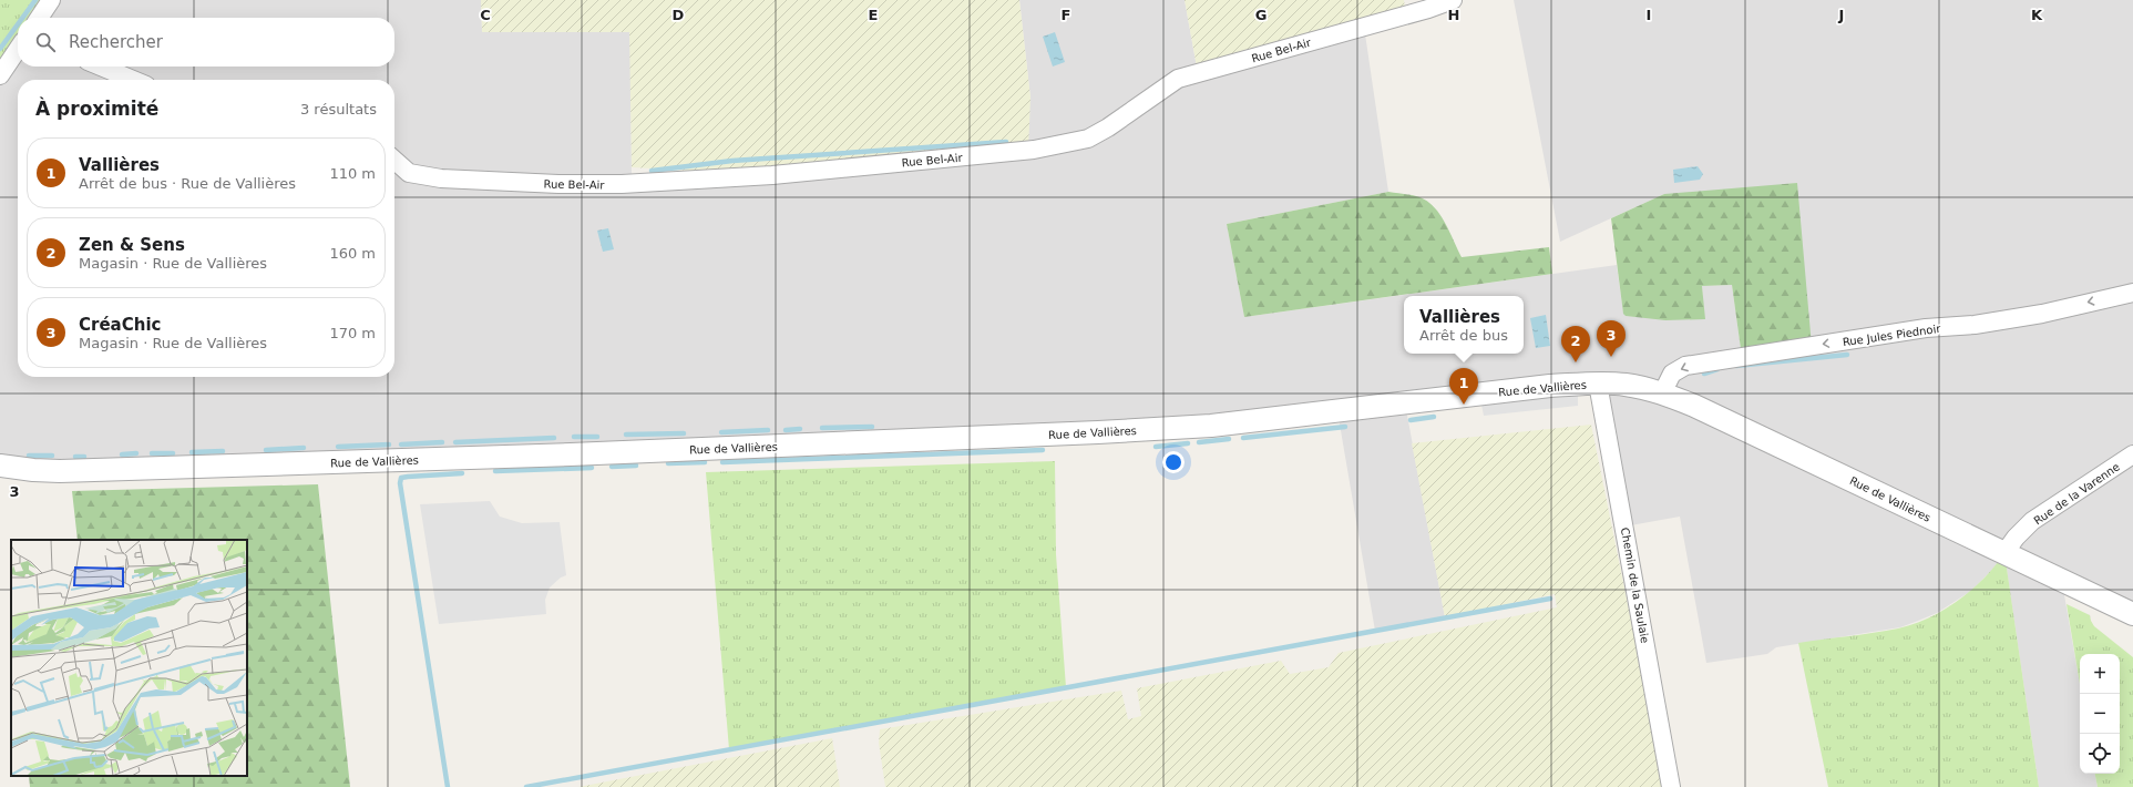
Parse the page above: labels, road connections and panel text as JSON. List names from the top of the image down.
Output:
{
  "streets": {
    "street": [
      "Rue Bel-Air",
      "Rue Jules Piednoir",
      "Rue de Vallières",
      "Rue de la Varenne",
      "Chemin de la Saulaie"
    ]
  },
  "crossings": [
    ["Rue Jules Piednoir", "Rue de Vallières"],
    ["Rue de Vallières", "Rue de la Varenne"],
    ["Rue de Vallières", "Chemin de la Saulaie"]
  ],
  "one_way": ["Rue Jules Piednoir"],
  "page": {
    "search": "Rechercher",
    "heading": ["À proximité", "3 résultats"],
    "list": [
      {
        "mark": "1",
        "name": "Vallières",
        "note": "Arrêt de bus · Rue de Vallières",
        "value": "110 m"
      },
      {
        "mark": "2",
        "name": "Zen & Sens",
        "note": "Magasin · Rue de Vallières",
        "value": "160 m"
      },
      {
        "mark": "3",
        "name": "CréaChic",
        "note": "Magasin · Rue de Vallières",
        "value": "170 m"
      }
    ],
    "popup": ["Vallières", "Arrêt de bus"],
    "pins": ["3", "2", "1"],
    "map_buttons": ["+", "−"]
  },
  "grid": {
    "columns": [
      "C",
      "D",
      "E",
      "F",
      "G",
      "H",
      "I",
      "J",
      "K"
    ],
    "rows": ["3"]
  }
}
